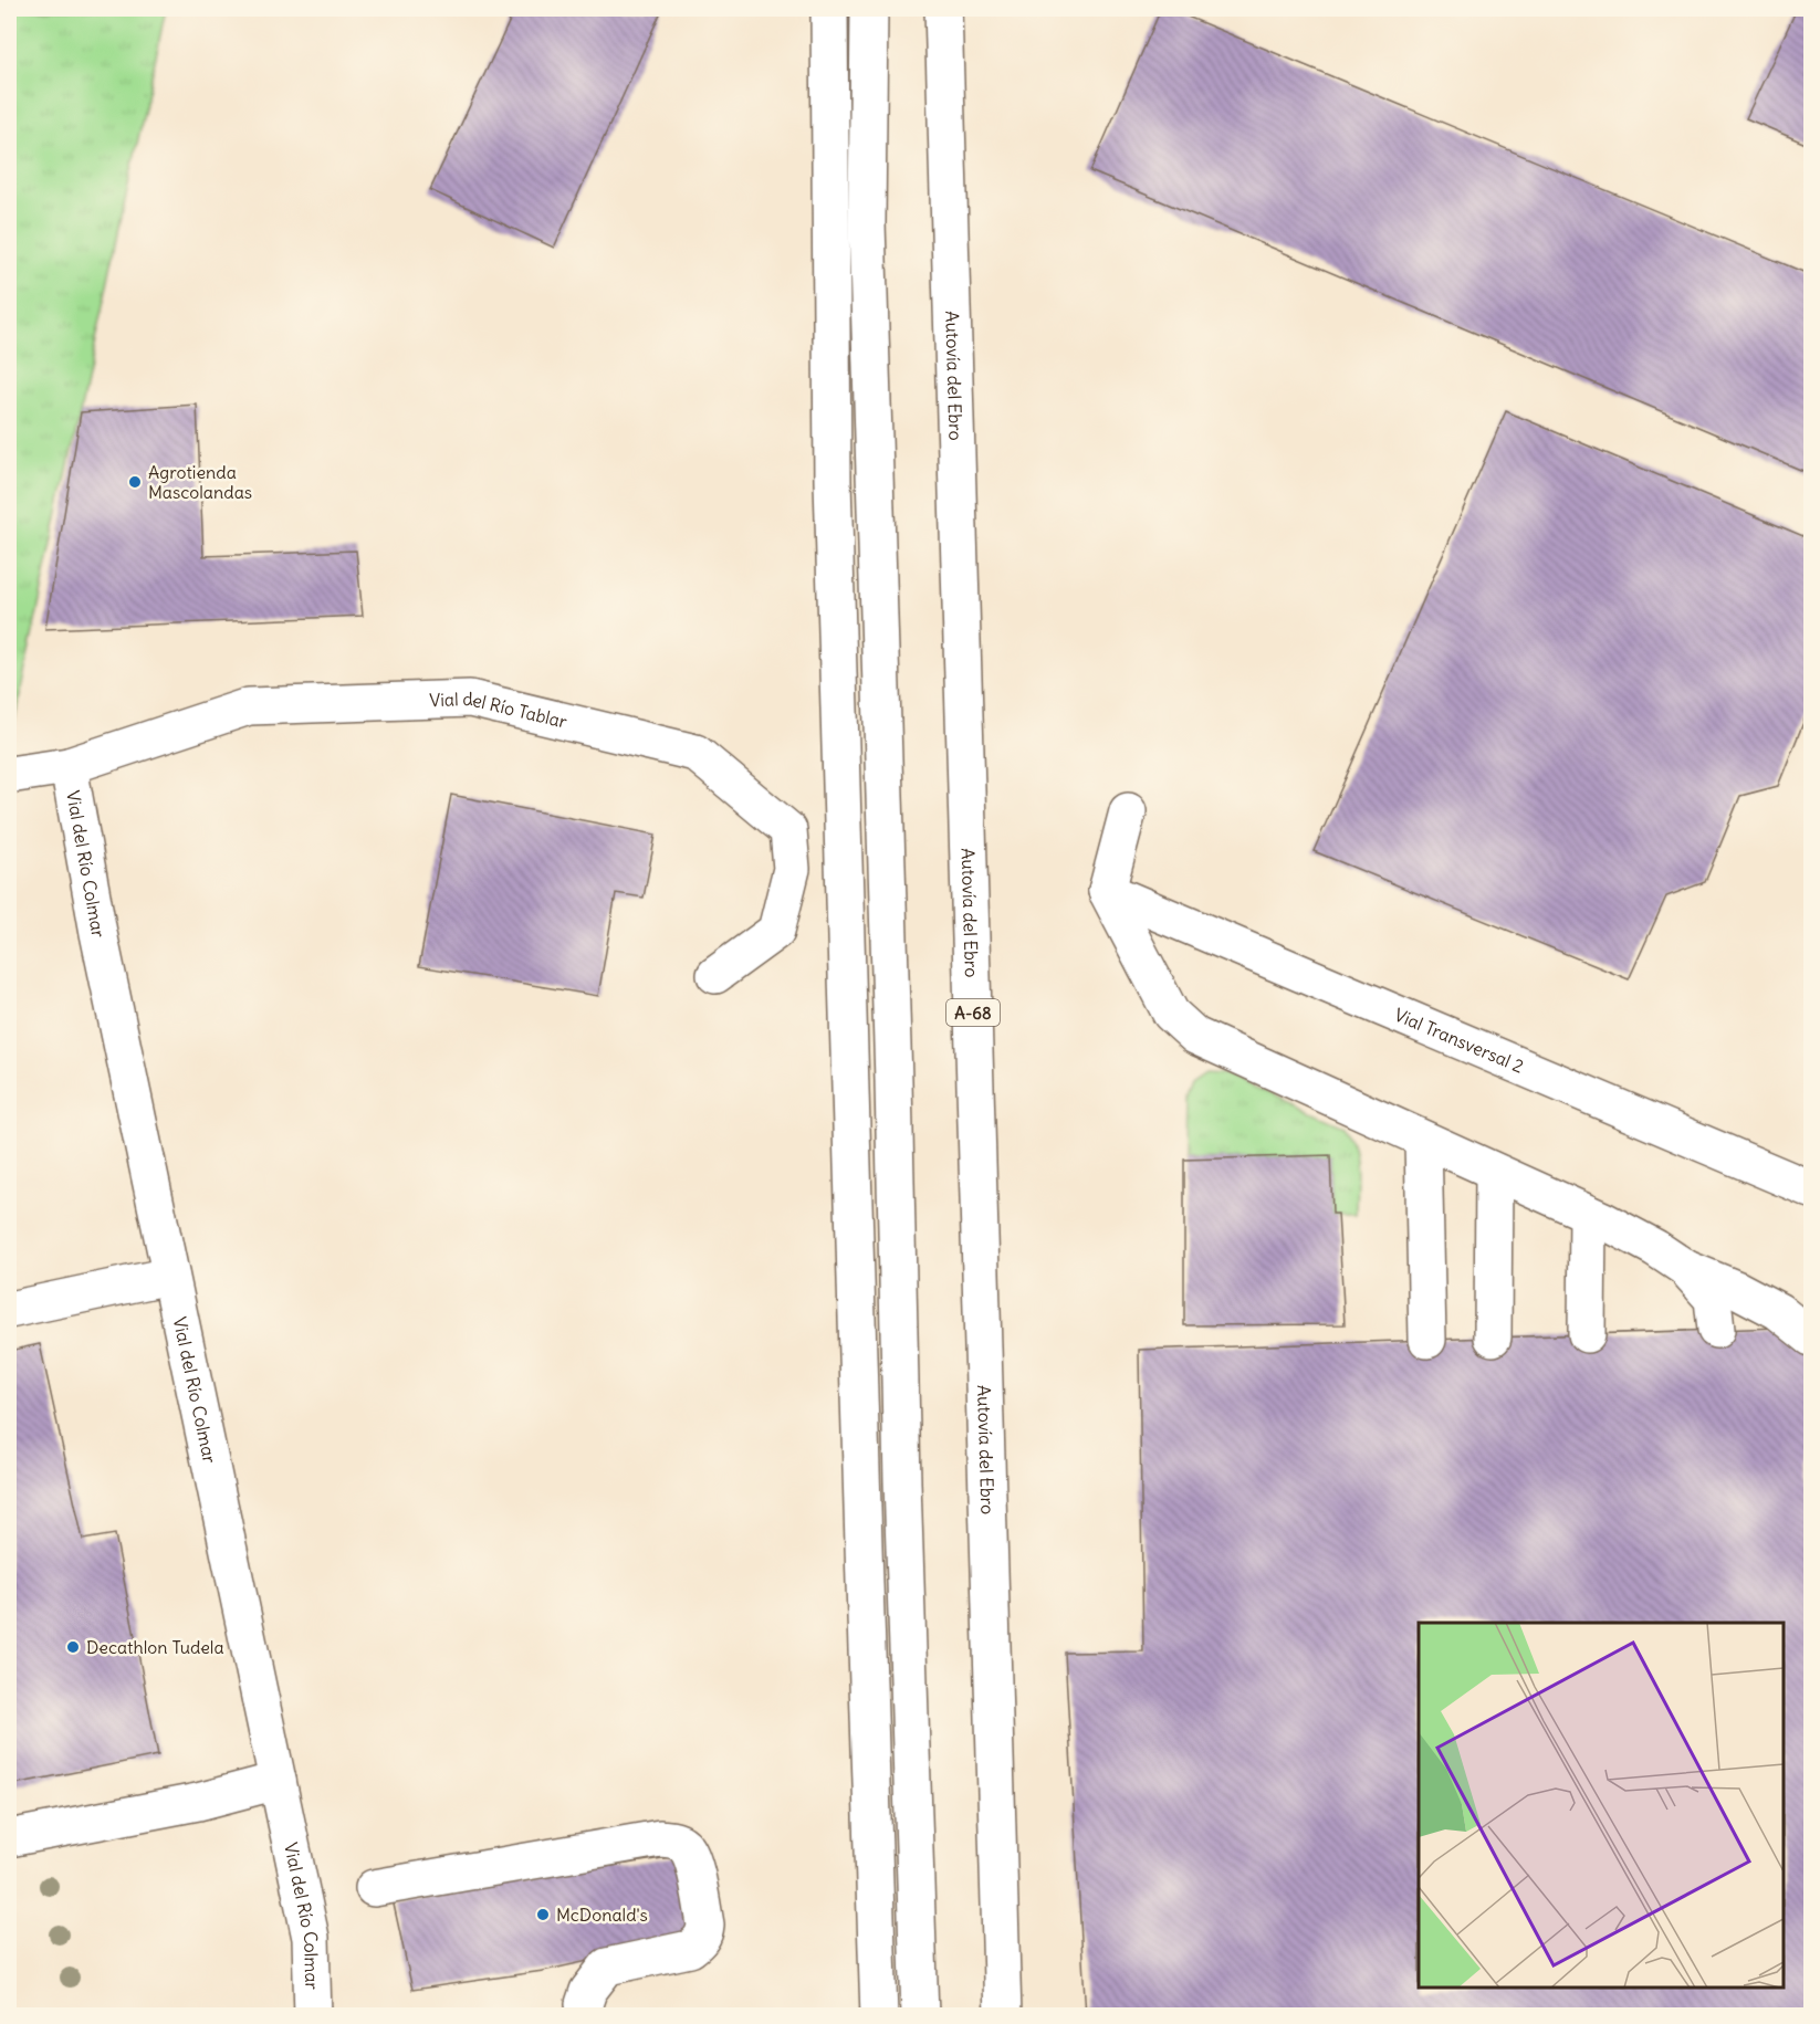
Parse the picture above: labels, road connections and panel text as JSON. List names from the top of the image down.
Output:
{
  "streets": {
    "main road": [
      "Autovía del Ebro",
      "Vial del Río Tablar",
      "Vial del Río Colmar",
      "A-68",
      "Vial Transversal 2"
    ]
  },
  "crossings": [
    ["Vial del Río Tablar", "Vial del Río Colmar"]
  ],
  "places": ["Agrotienda Mascolandas", "Decathlon Tudela", "McDonald's"]
}
